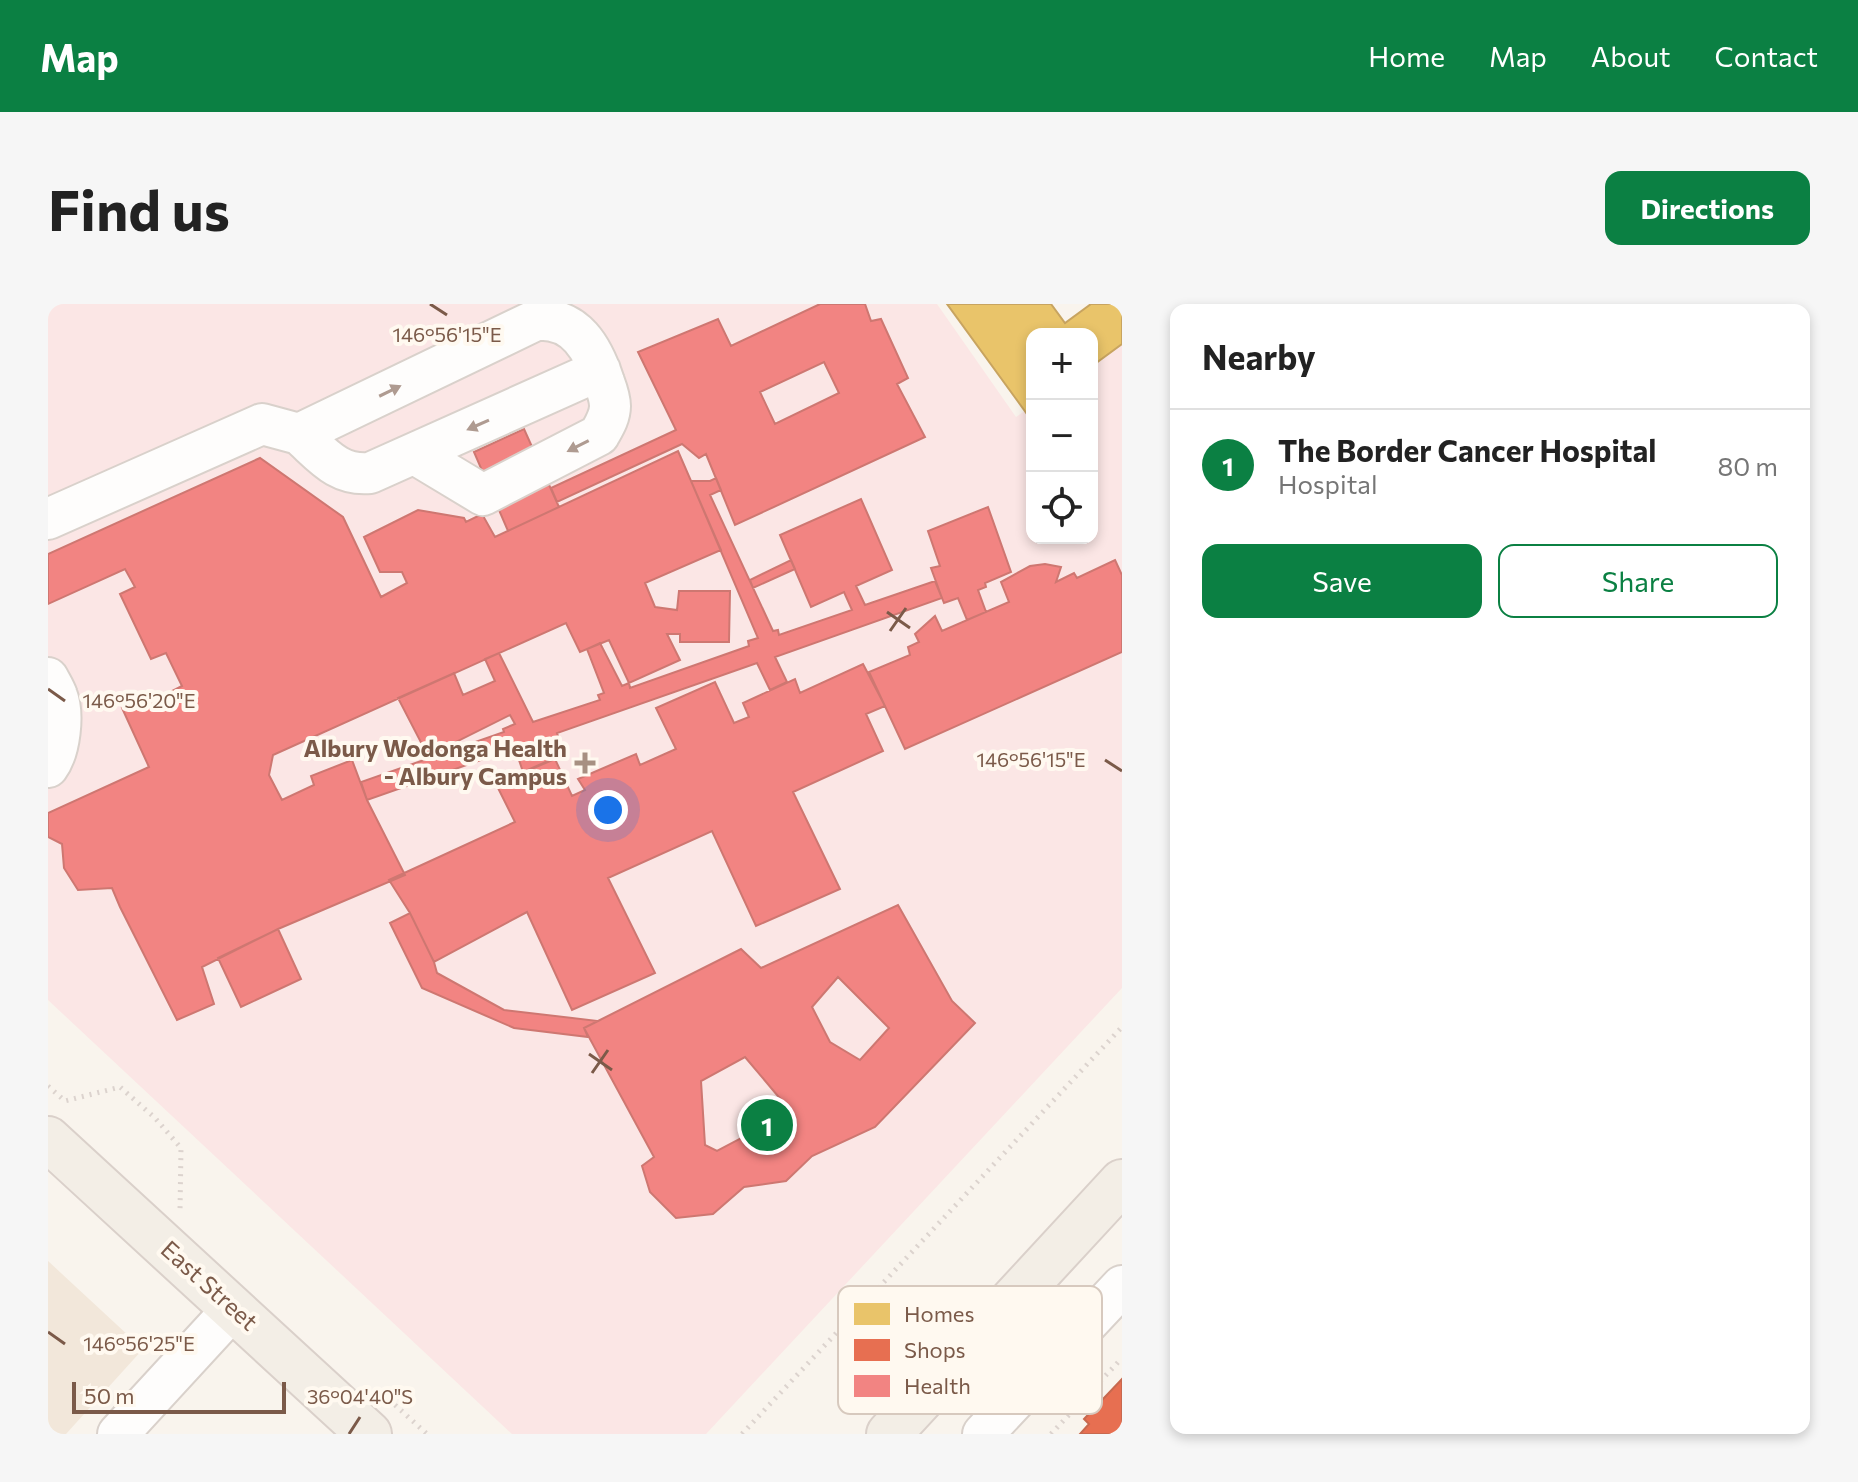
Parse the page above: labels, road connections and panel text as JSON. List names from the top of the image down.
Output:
{
  "streets": {
    "main road": ["East Street"]
  },
  "places": {
    "health": ["Albury Wodonga Health - Albury Campus"]
  },
  "legend": ["Homes", "Shops", "Health"],
  "scale_bar": "50 m",
  "page": {
    "header": "Map",
    "nav": [
      "Home",
      "Map",
      "About",
      "Contact"
    ],
    "buttons": [
      "Directions",
      ["Save", "Share"]
    ],
    "title": "Find us",
    "heading": "Nearby",
    "map_buttons": ["+", "−"],
    "list": [
      {
        "mark": "1",
        "name": "The Border Cancer Hospital",
        "note": "Hospital",
        "value": "80 m"
      }
    ],
    "pins": "1",
    "scale": "50 m"
  },
  "coordinates": [
    "146°56'15\"E",
    "146°56'20\"E",
    "146°56'25\"E",
    "36°04'40\"S"
  ]
}
